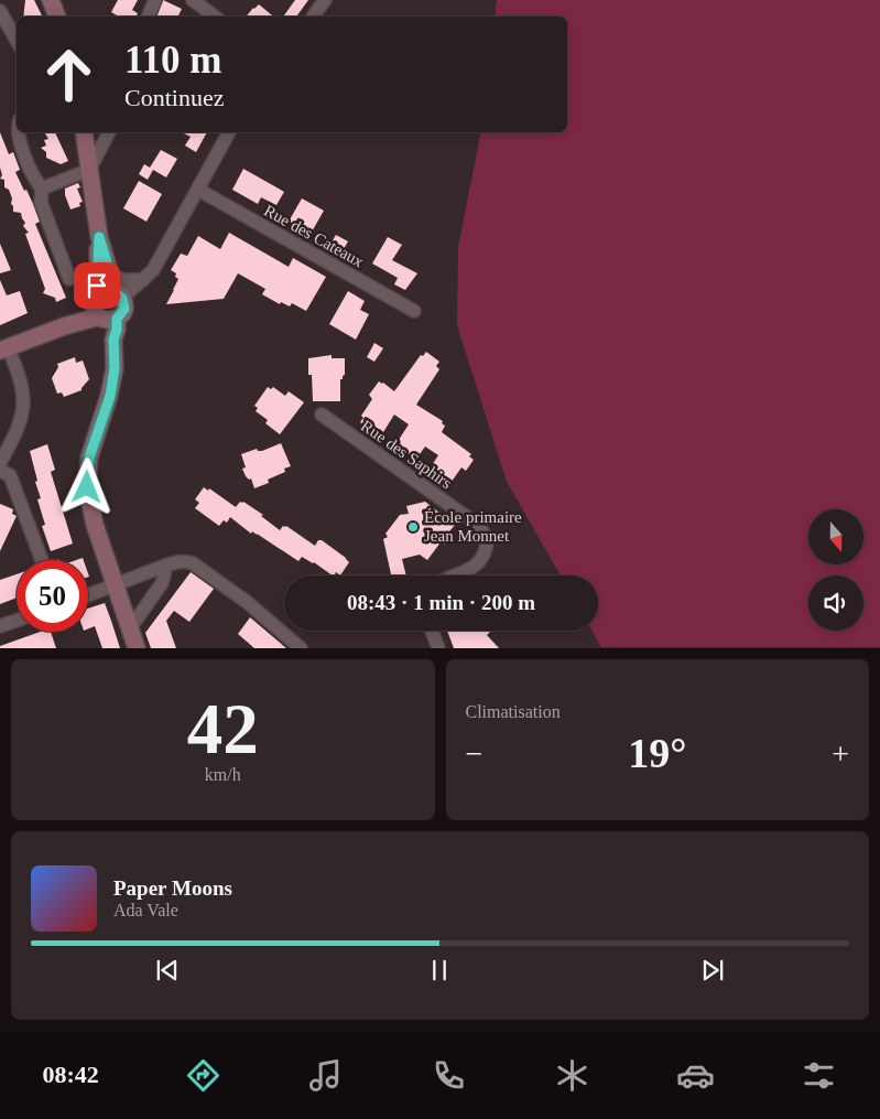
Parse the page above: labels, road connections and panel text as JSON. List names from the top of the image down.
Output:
{
  "streets": {
    "street": ["Rue des Cateaux", "Rue des Saphirs"]
  },
  "places": ["École primaire Jean Monnet"],
  "north": "bottom",
  "page": {
    "turn": ["110 m", "Continuez"],
    "limit": "50",
    "trip": "08:43 · 1 min · 200 m",
    "tile": [
      ["42", "km/h"],
      "Climatisation"
    ],
    "heat": ["−", "19°", "+"],
    "song": ["Paper Moons", "Ada Vale"],
    "tabs": "08:42"
  }
}
